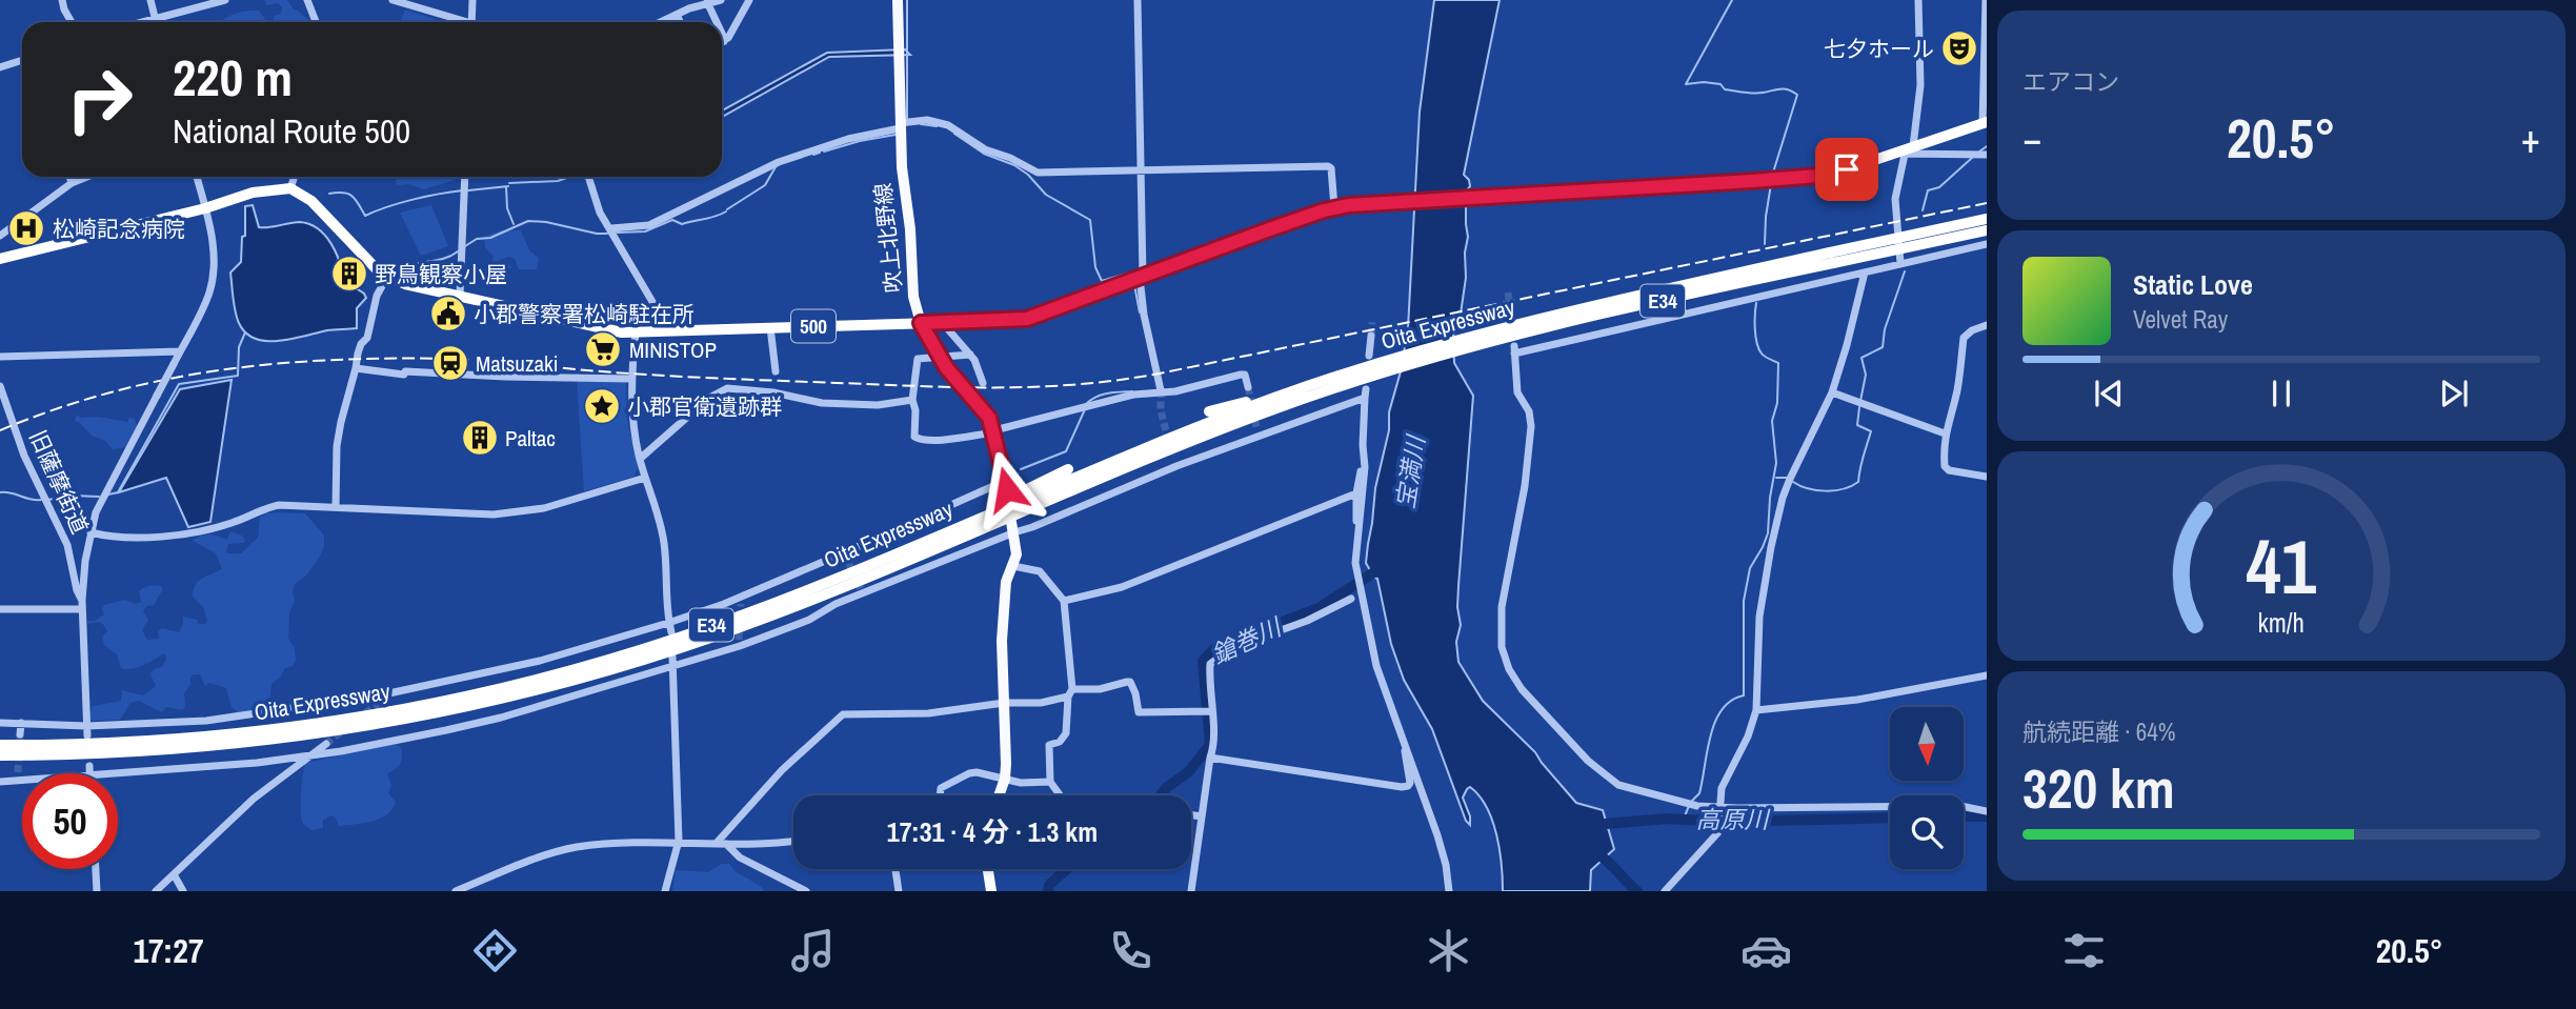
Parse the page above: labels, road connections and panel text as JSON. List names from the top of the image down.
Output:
{
  "streets": {
    "highway": ["E34", "Oita Expressway", "500"],
    "main road": ["吹上北野線"],
    "street": ["旧薩摩街道"]
  },
  "crossings": [
    ["吹上北野線", "500"]
  ],
  "water": ["宝満川", "鎗巻川", "高原川"],
  "places": {
    "theatre": ["七夕ホール"],
    "hospital": ["松崎記念病院"],
    "building": ["野鳥観察小屋", "Paltac"],
    "public building": ["小郡警察署松崎駐在所"],
    "supermarket": ["MINISTOP"],
    "station": ["Matsuzaki"],
    "place": ["小郡官衛遺跡群"]
  },
  "north": "bottom",
  "page": {
    "tile": [
      "エアコン",
      ["航続距離 · 64%", "320 km"]
    ],
    "turn": ["220 m", "National Route 500"],
    "heat": ["−", "20.5°", "+"],
    "song": ["Static Love", "Velvet Ray"],
    "limit": "50",
    "trip": "17:31 · 4 分 · 1.3 km",
    "tabs": ["17:27", "20.5°"],
    "gauge": ["41", "km/h"]
  }
}
